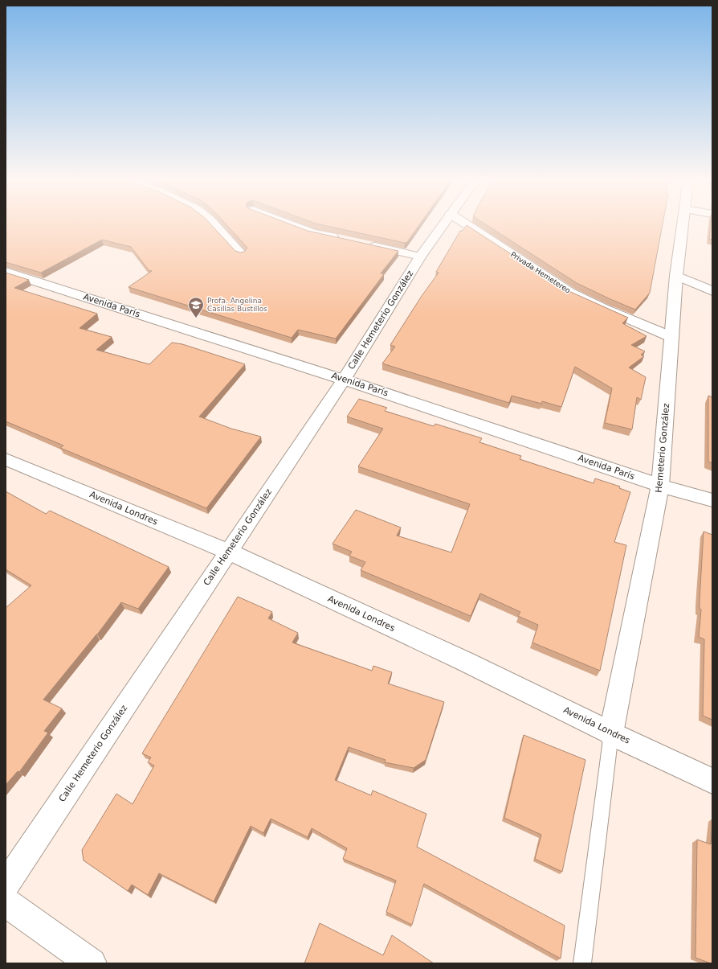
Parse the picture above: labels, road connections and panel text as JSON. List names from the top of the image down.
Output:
{
  "streets": {
    "street": [
      "Privada Hemetereo",
      "Avenida París",
      "Calle Hemeterio González",
      "Hemeterio González",
      "Avenida Londres"
    ]
  },
  "crossings": [
    ["Privada Hemetereo", "Hemeterio González"],
    ["Avenida París", "Calle Hemeterio González"],
    ["Avenida París", "Hemeterio González"],
    ["Calle Hemeterio González", "Avenida Londres"],
    ["Hemeterio González", "Avenida Londres"]
  ],
  "places": {
    "school or university": ["Profa. Angelina Casillas Bustillos"]
  }
}
